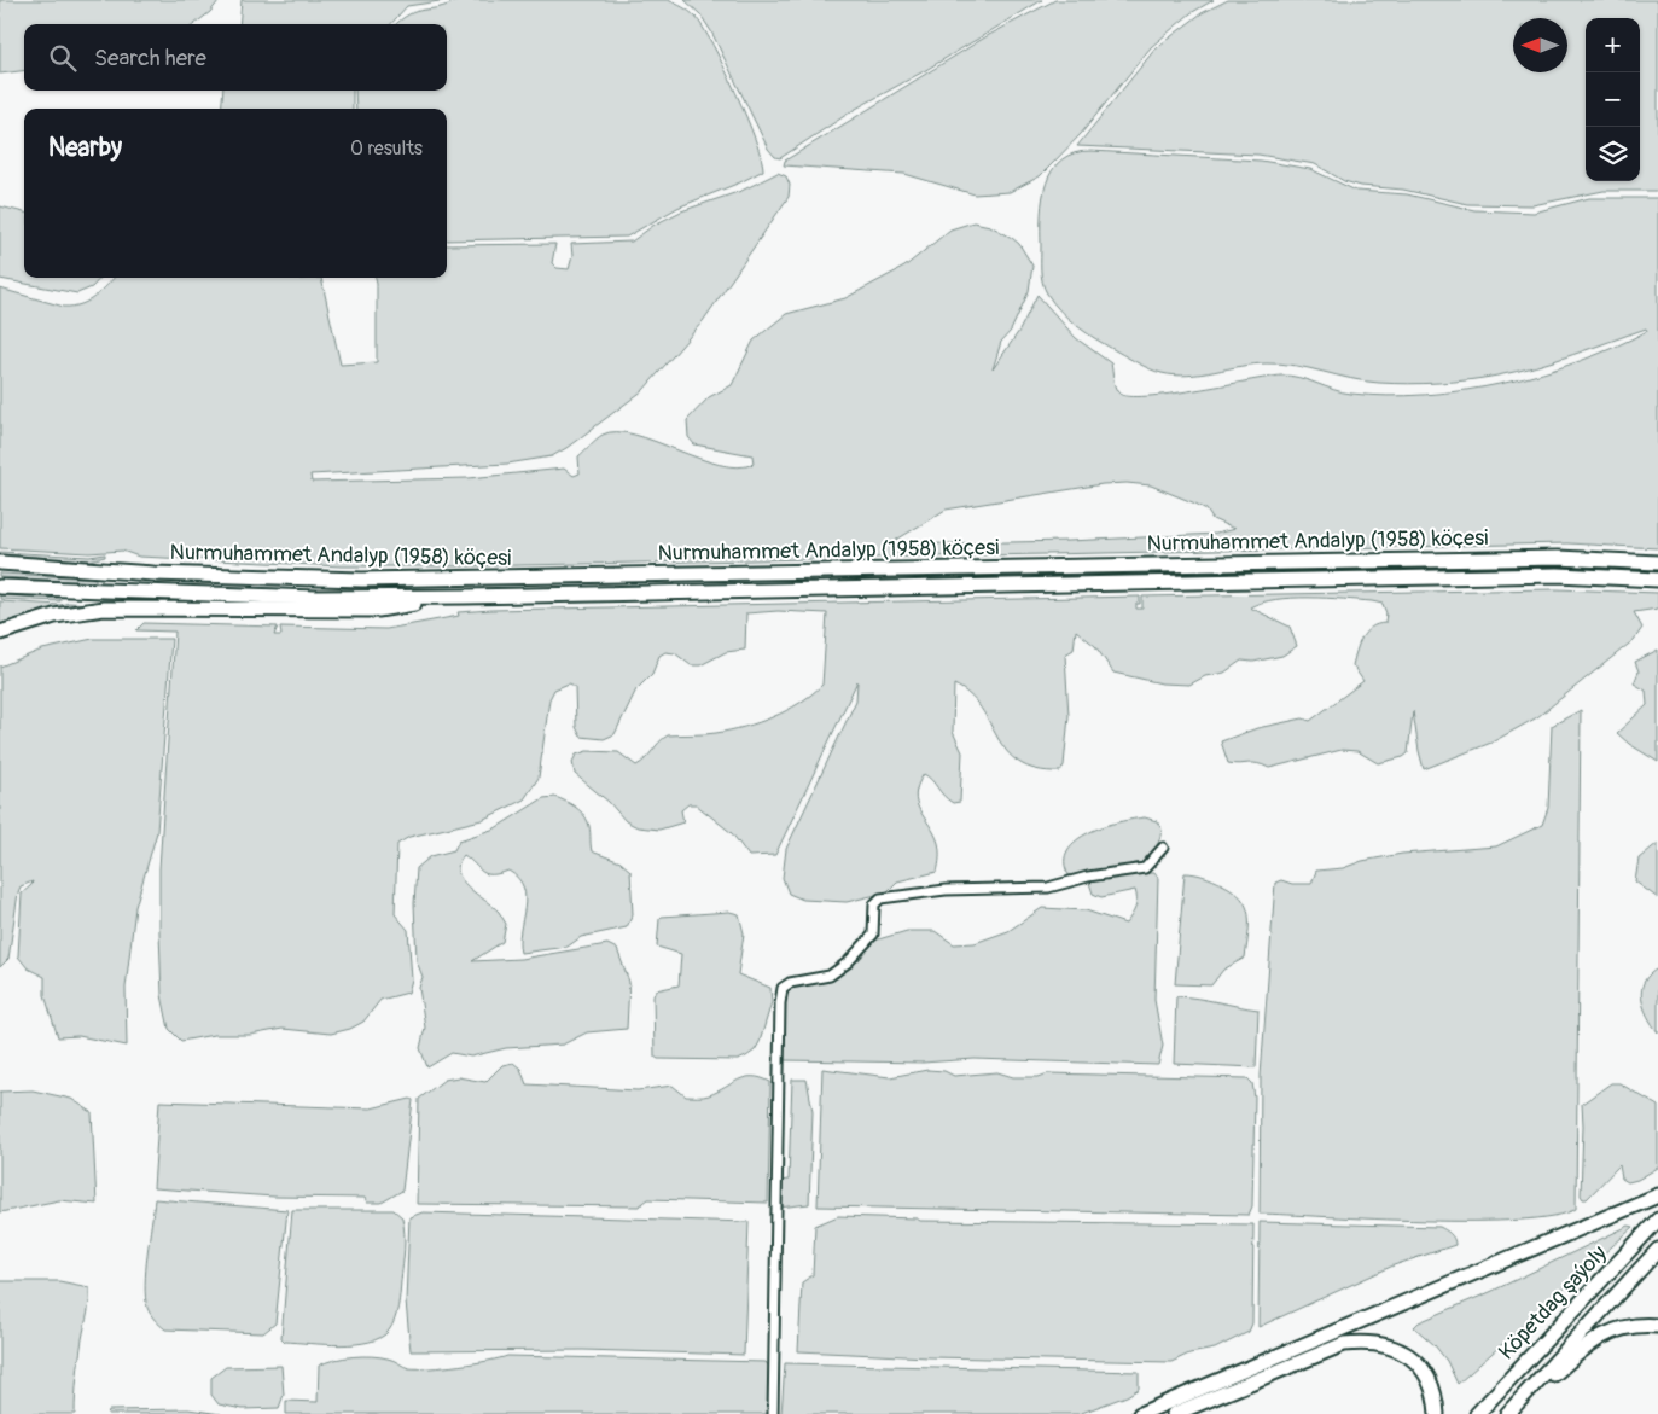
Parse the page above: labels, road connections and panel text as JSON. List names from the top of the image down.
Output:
{
  "streets": {
    "main road": ["Nurmuhammet Andalyp (1958) köçesi", "Köpetdag şaýoly"]
  },
  "north": "left",
  "page": {
    "map_buttons": ["+", "−"],
    "search": "Search here",
    "heading": ["Nearby", "0 results"]
  }
}
